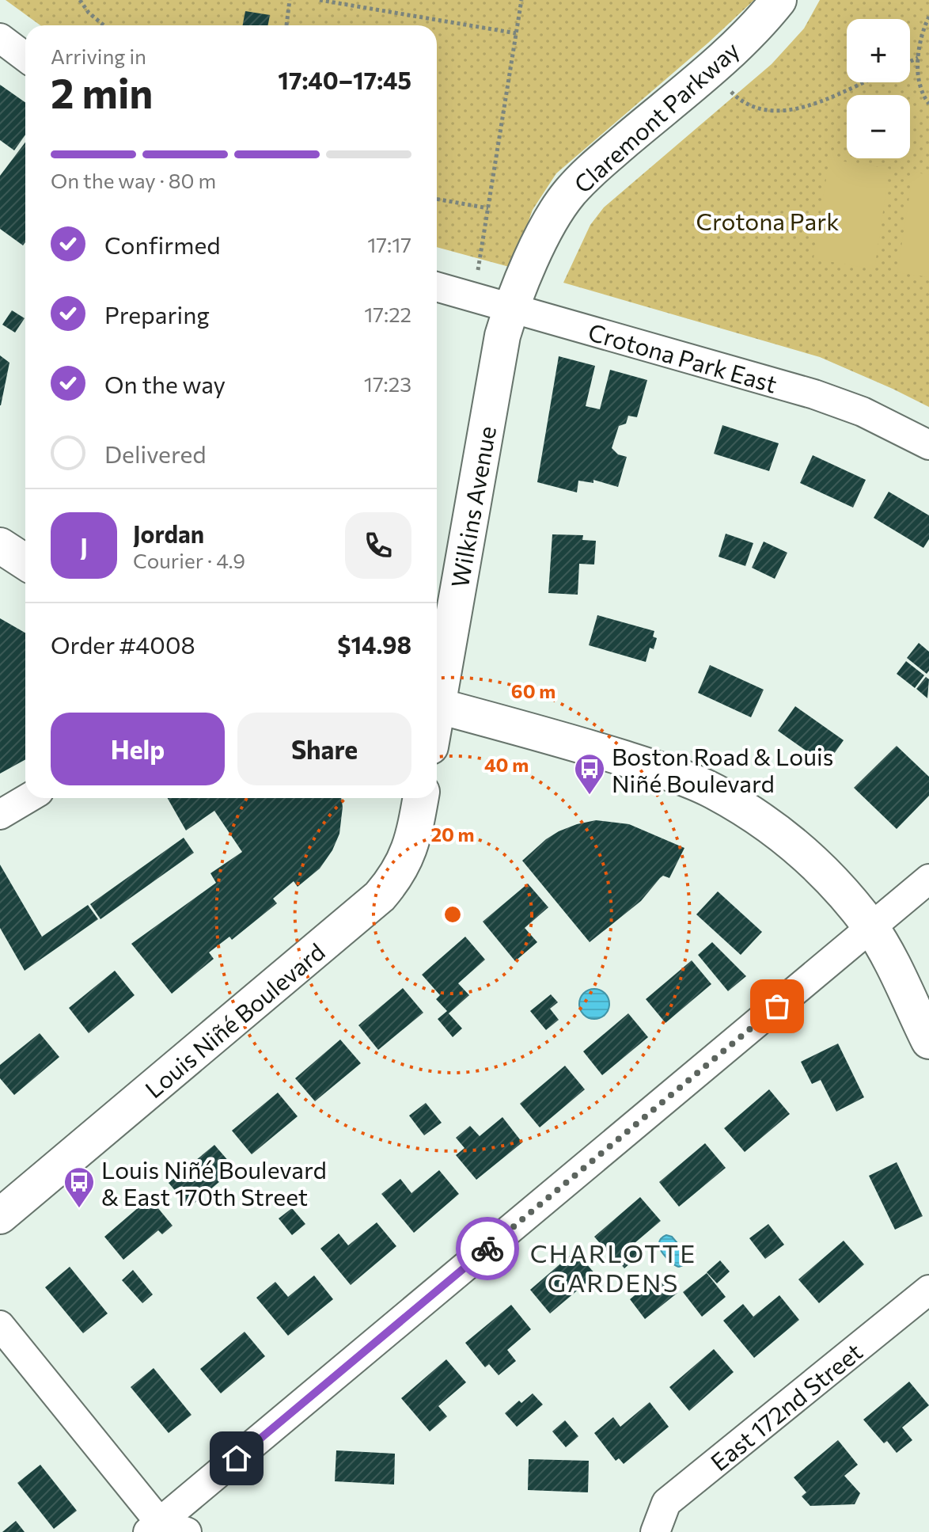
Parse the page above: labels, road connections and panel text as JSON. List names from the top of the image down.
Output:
{
  "streets": {
    "street": [
      "Claremont Parkway",
      "Crotona Park East",
      "Wilkins Avenue",
      "Louis Niñé Boulevard",
      "East 172nd Street"
    ]
  },
  "crossings": [
    ["Claremont Parkway", "Crotona Park East"],
    ["Claremont Parkway", "Wilkins Avenue"],
    ["Crotona Park East", "Wilkins Avenue"]
  ],
  "districts": ["CHARLOTTE GARDENS"],
  "parks": ["Crotona Park"],
  "places": {
    "bus stop": ["Boston Road & Louis Niñé Boulevard", "Louis Niñé Boulevard & East 170th Street"]
  },
  "page": {
    "map_buttons": ["+", "−"],
    "heading": ["2 min", "Arriving in", "17:40–17:45"],
    "panel": [
      "Jordan",
      "Courier · 4.9",
      "Order #4008",
      "$14.98"
    ],
    "bar": "On the way · 80 m",
    "list": [
      ["Confirmed", "17:17"],
      ["Preparing", "17:22"],
      ["On the way", "17:23"],
      "Delivered"
    ],
    "round": "J",
    "buttons": ["Help", "Share"]
  },
  "rings": ["60 m", "40 m", "20 m"]
}
